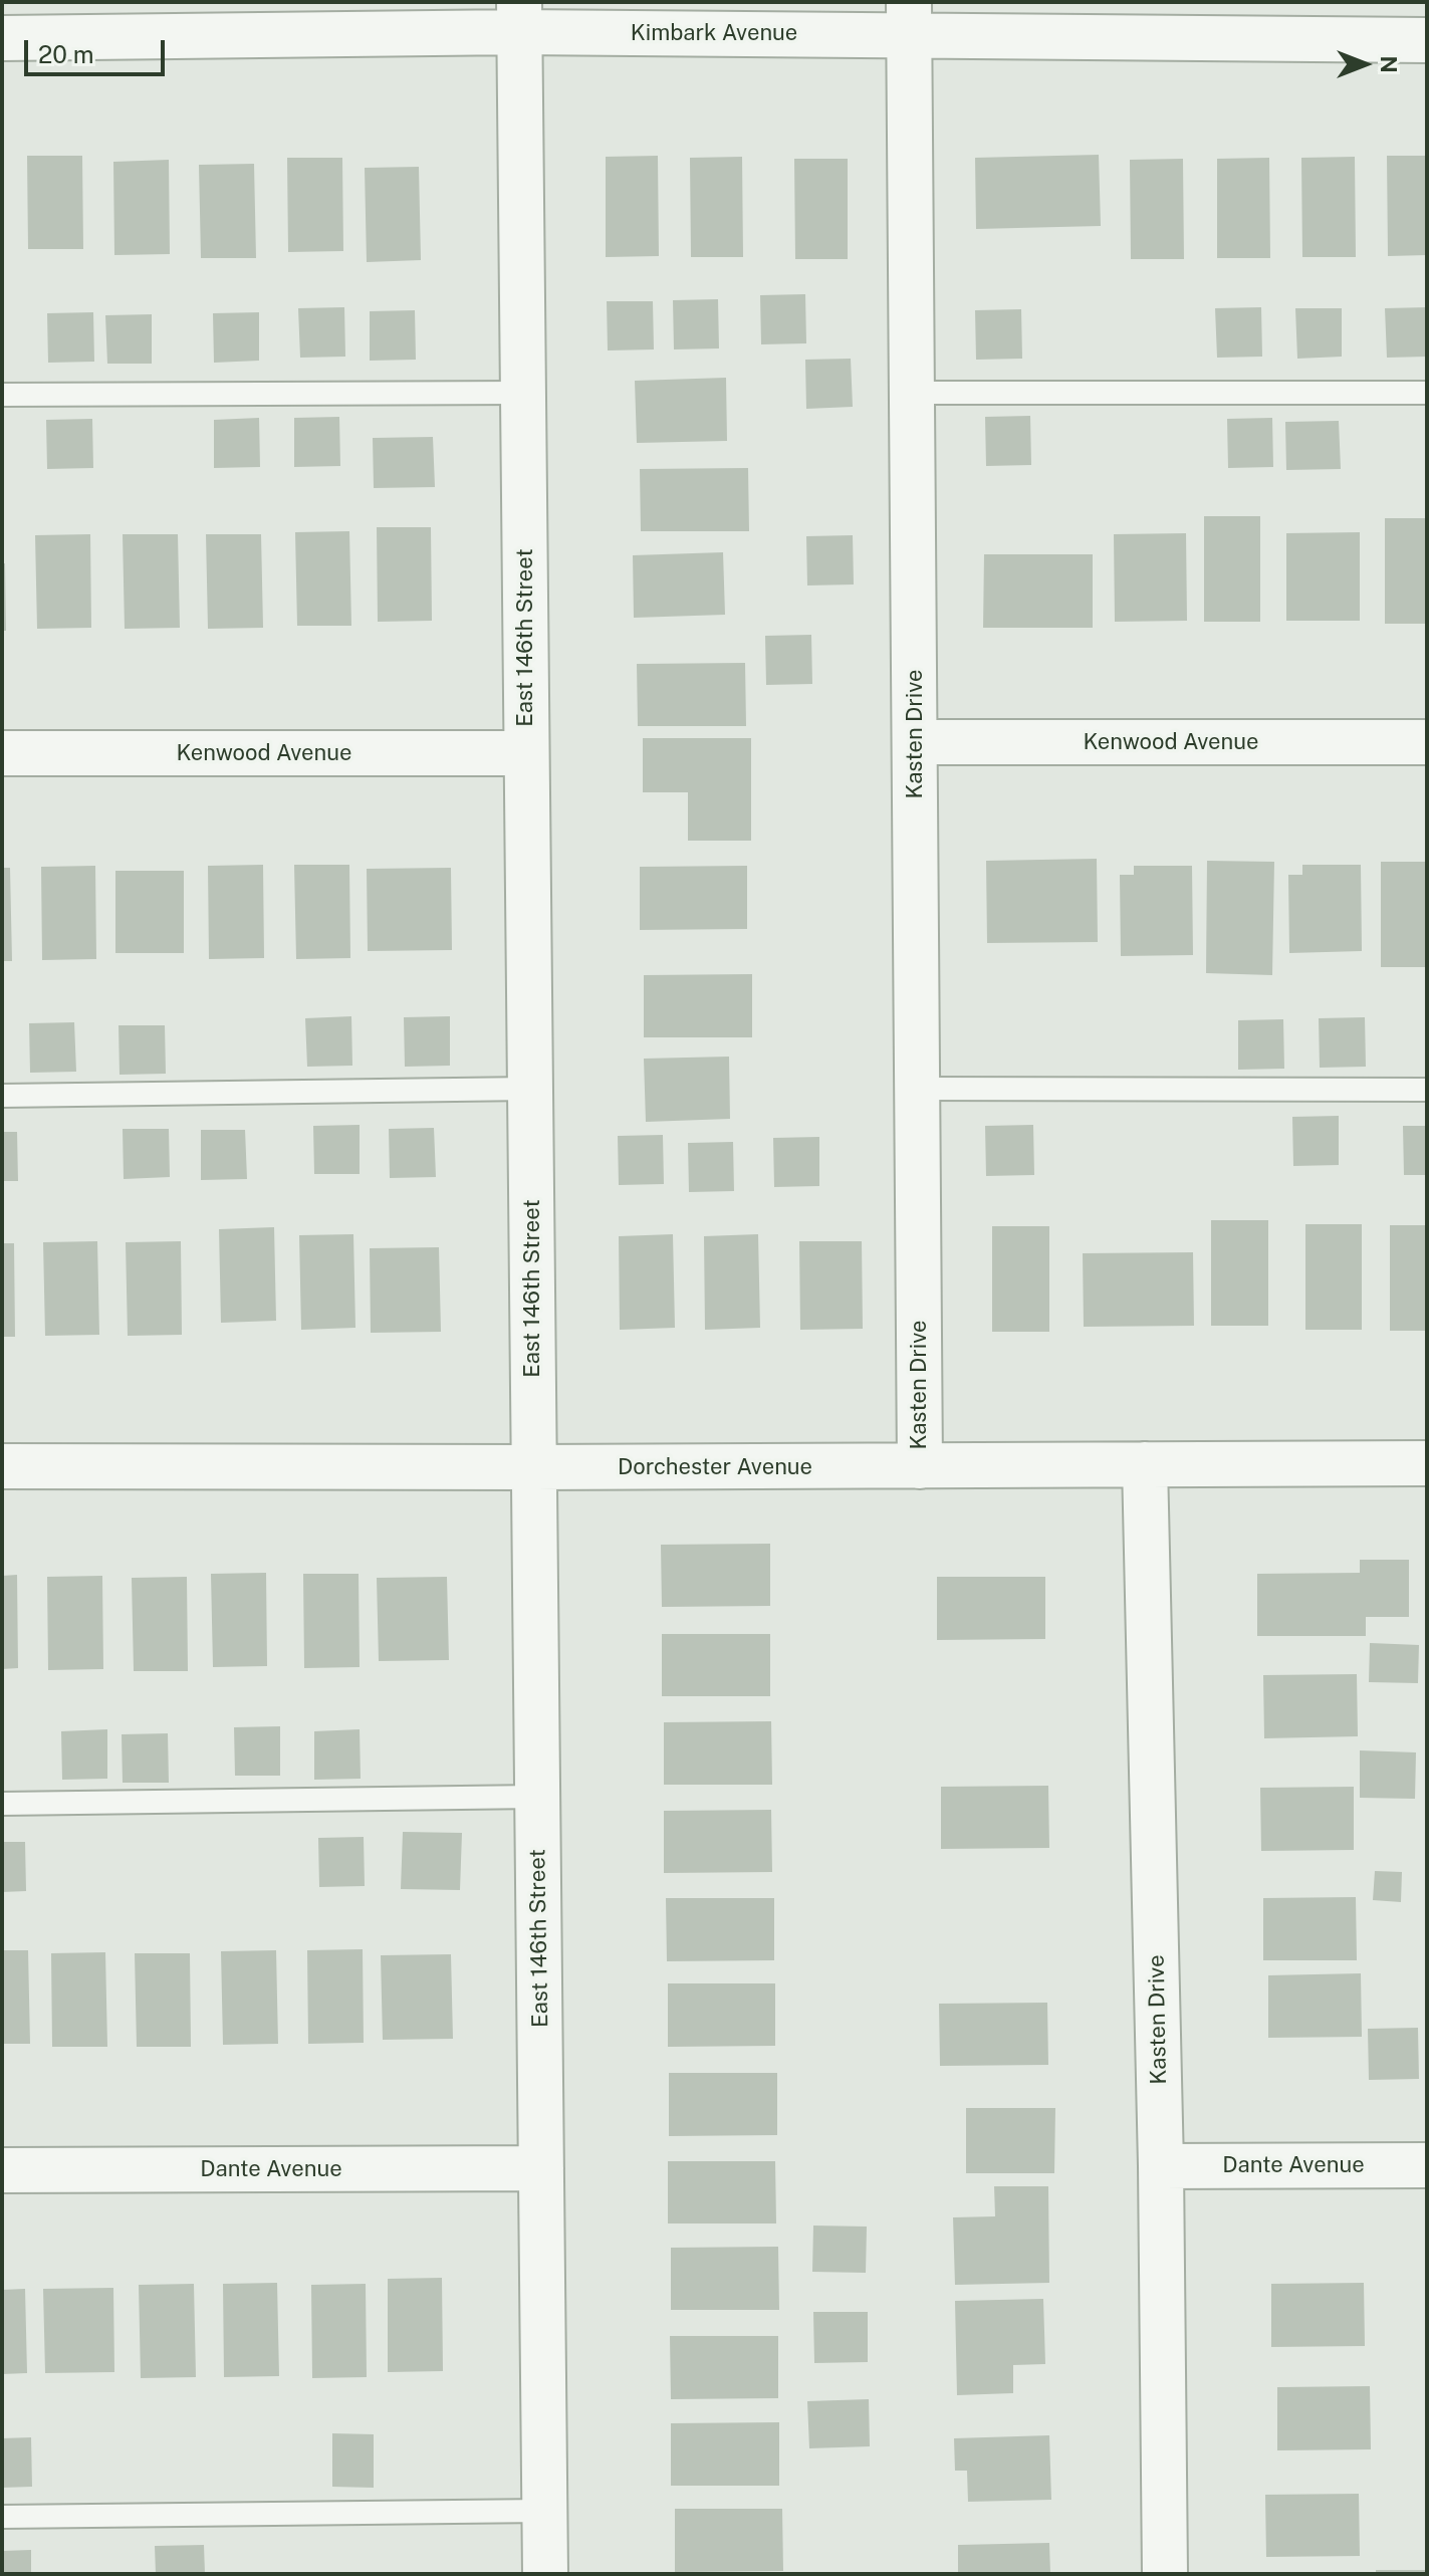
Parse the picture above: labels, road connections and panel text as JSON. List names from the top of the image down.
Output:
{
  "streets": {
    "street": [
      "Kimbark Avenue",
      "East 146th Street",
      "Kasten Drive",
      "Kenwood Avenue",
      "Dorchester Avenue",
      "Dante Avenue"
    ]
  },
  "crossings": [
    ["Kimbark Avenue", "East 146th Street"],
    ["Kimbark Avenue", "Kasten Drive"],
    ["East 146th Street", "Kenwood Avenue"],
    ["East 146th Street", "Dorchester Avenue"],
    ["East 146th Street", "Dante Avenue"],
    ["Kasten Drive", "Kenwood Avenue"],
    ["Kasten Drive", "Dorchester Avenue"],
    ["Kasten Drive", "Dante Avenue"]
  ],
  "scale_bar": "20 m",
  "north": "right"
}
